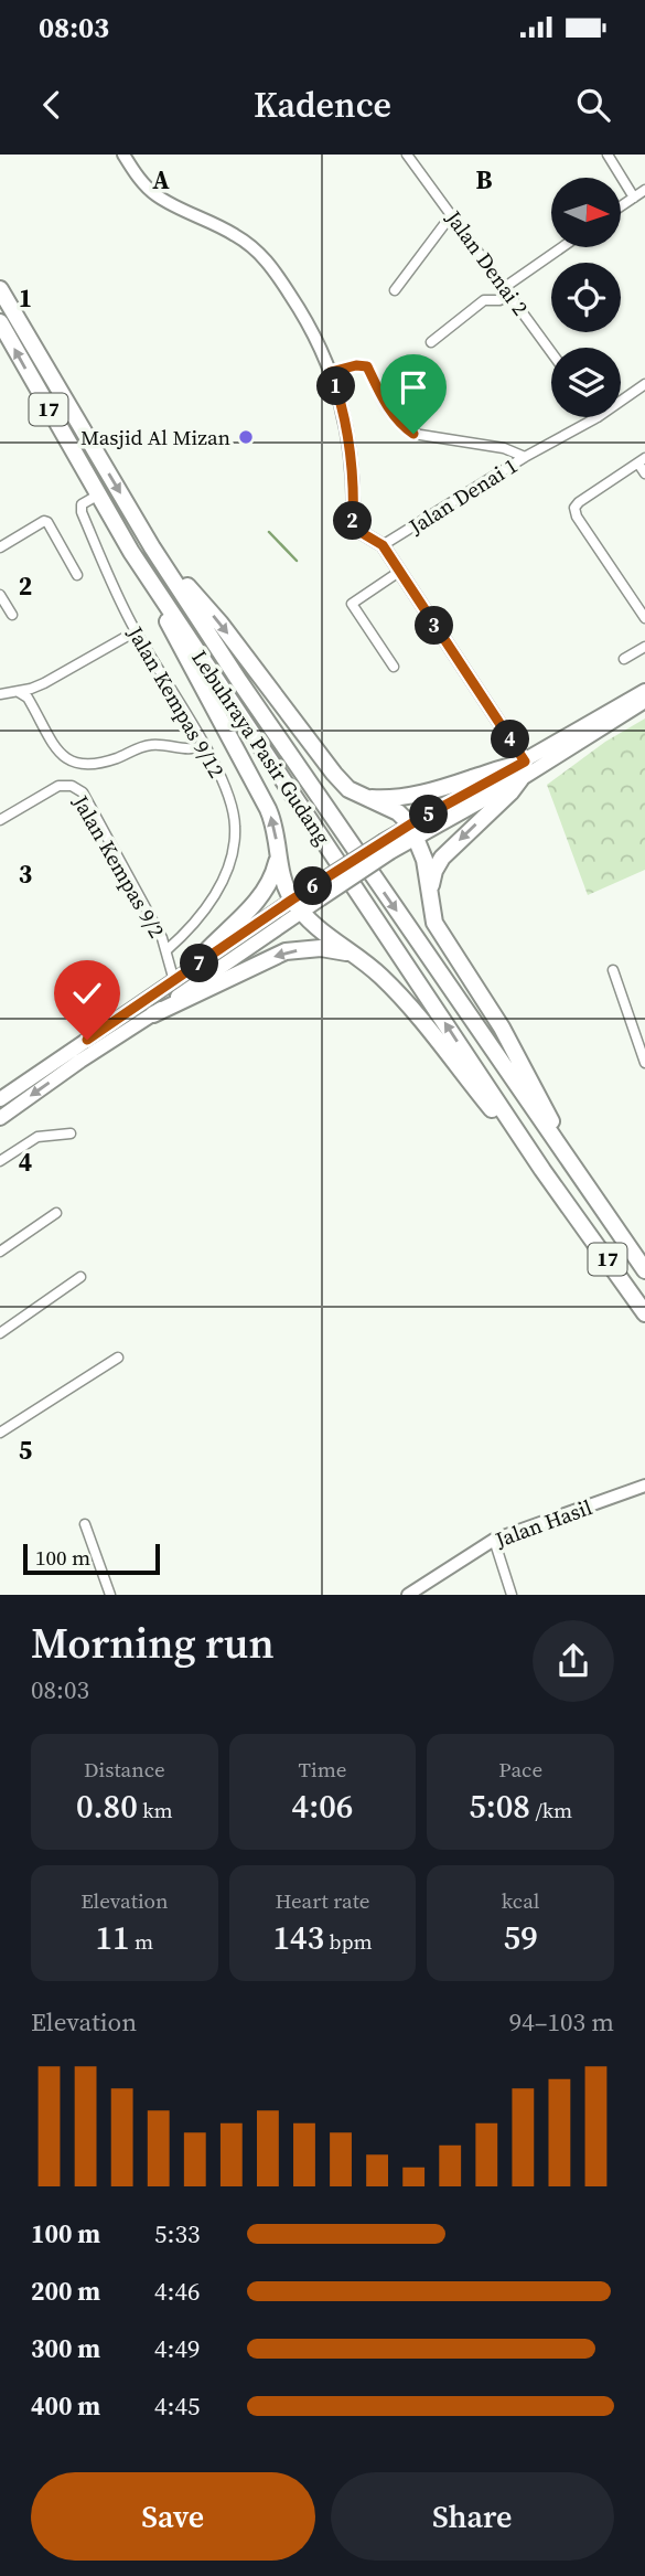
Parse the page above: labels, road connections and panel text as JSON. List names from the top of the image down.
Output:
{
  "streets": {
    "highway": ["17", "Lebuhraya Pasir Gudang"],
    "street": [
      "Jalan Denai 2",
      "Jalan Denai 1",
      "Jalan Kempas 9/12",
      "Jalan Kempas 9/2",
      "Jalan Hasil"
    ]
  },
  "crossings": [
    ["Jalan Kempas 9/12", "Lebuhraya Pasir Gudang"],
    ["Jalan Kempas 9/12", "Jalan Kempas 9/2"]
  ],
  "places": ["Masjid Al Mizan"],
  "scale_bar": "100 m",
  "north": "right",
  "page": {
    "status": "08:03",
    "header": "Kadence",
    "pins": [
      "1",
      "2",
      "3",
      "4",
      "5",
      "6",
      "7"
    ],
    "scale": "100 m",
    "heading": ["Morning run", "08:03"],
    "stats": [
      ["Distance", "0.80 km"],
      ["Time", "4:06"],
      ["Pace", "5:08 /km"],
      ["Elevation", "11 m"],
      ["Heart rate", "143 bpm"],
      ["kcal", "59"]
    ],
    "chart": ["Elevation", "94–103 m"],
    "list": [
      {
        "name": "100 m",
        "note": "5:33"
      },
      {
        "name": "200 m",
        "note": "4:46"
      },
      {
        "name": "300 m",
        "note": "4:49"
      },
      {
        "name": "400 m",
        "note": "4:45"
      }
    ],
    "buttons": ["Save", "Share"]
  },
  "grid": {
    "columns": ["A", "B"],
    "rows": [
      "1",
      "2",
      "3",
      "4",
      "5"
    ]
  }
}
